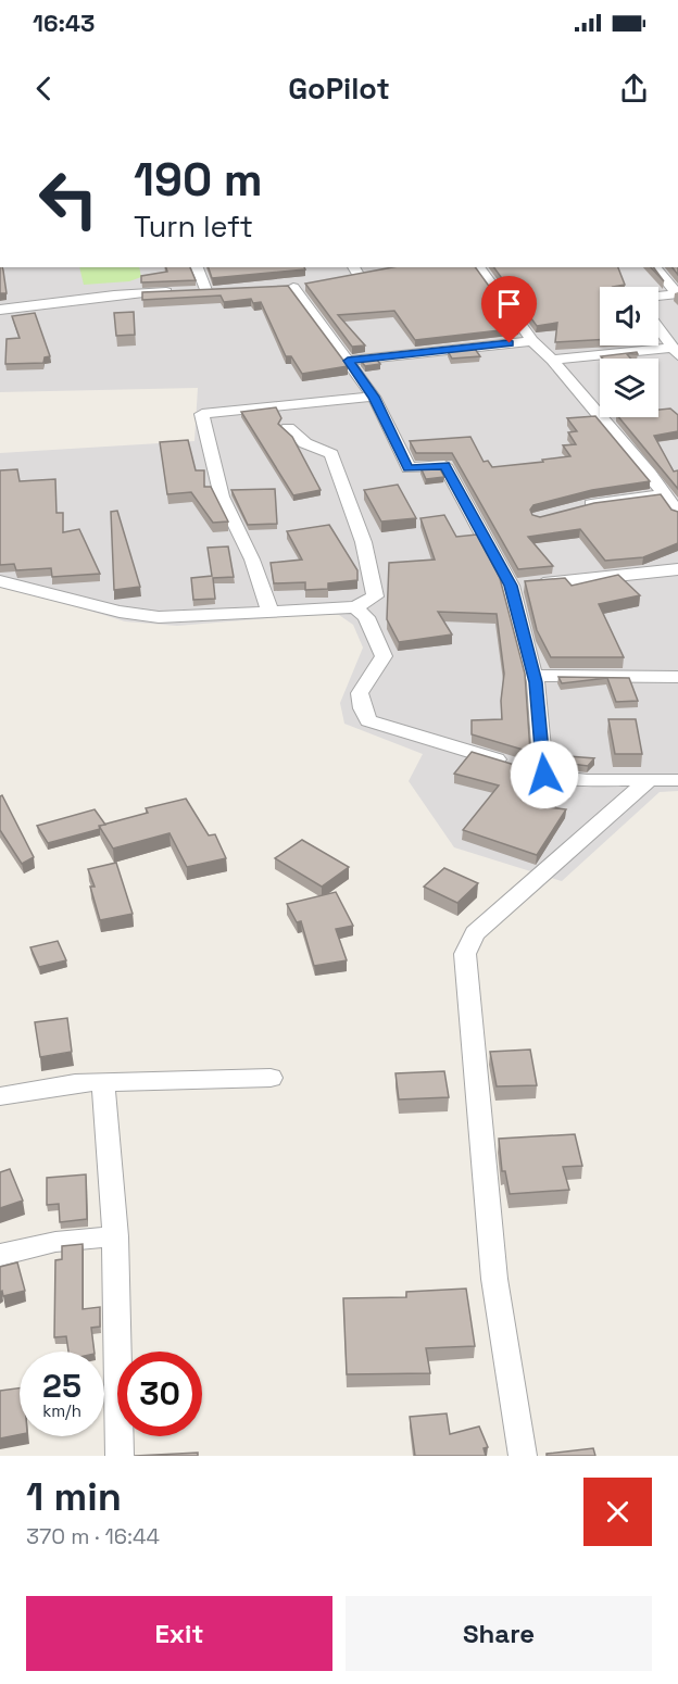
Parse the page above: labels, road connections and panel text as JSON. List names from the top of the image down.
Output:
{
  "page": {
    "status": "16:43",
    "header": "GoPilot",
    "turn": ["190 m", "Turn left"],
    "speed": "25 km/h",
    "limit": "30",
    "heading": ["1 min", "370 m · 16:44"],
    "buttons": ["Exit", "Share"]
  }
}
